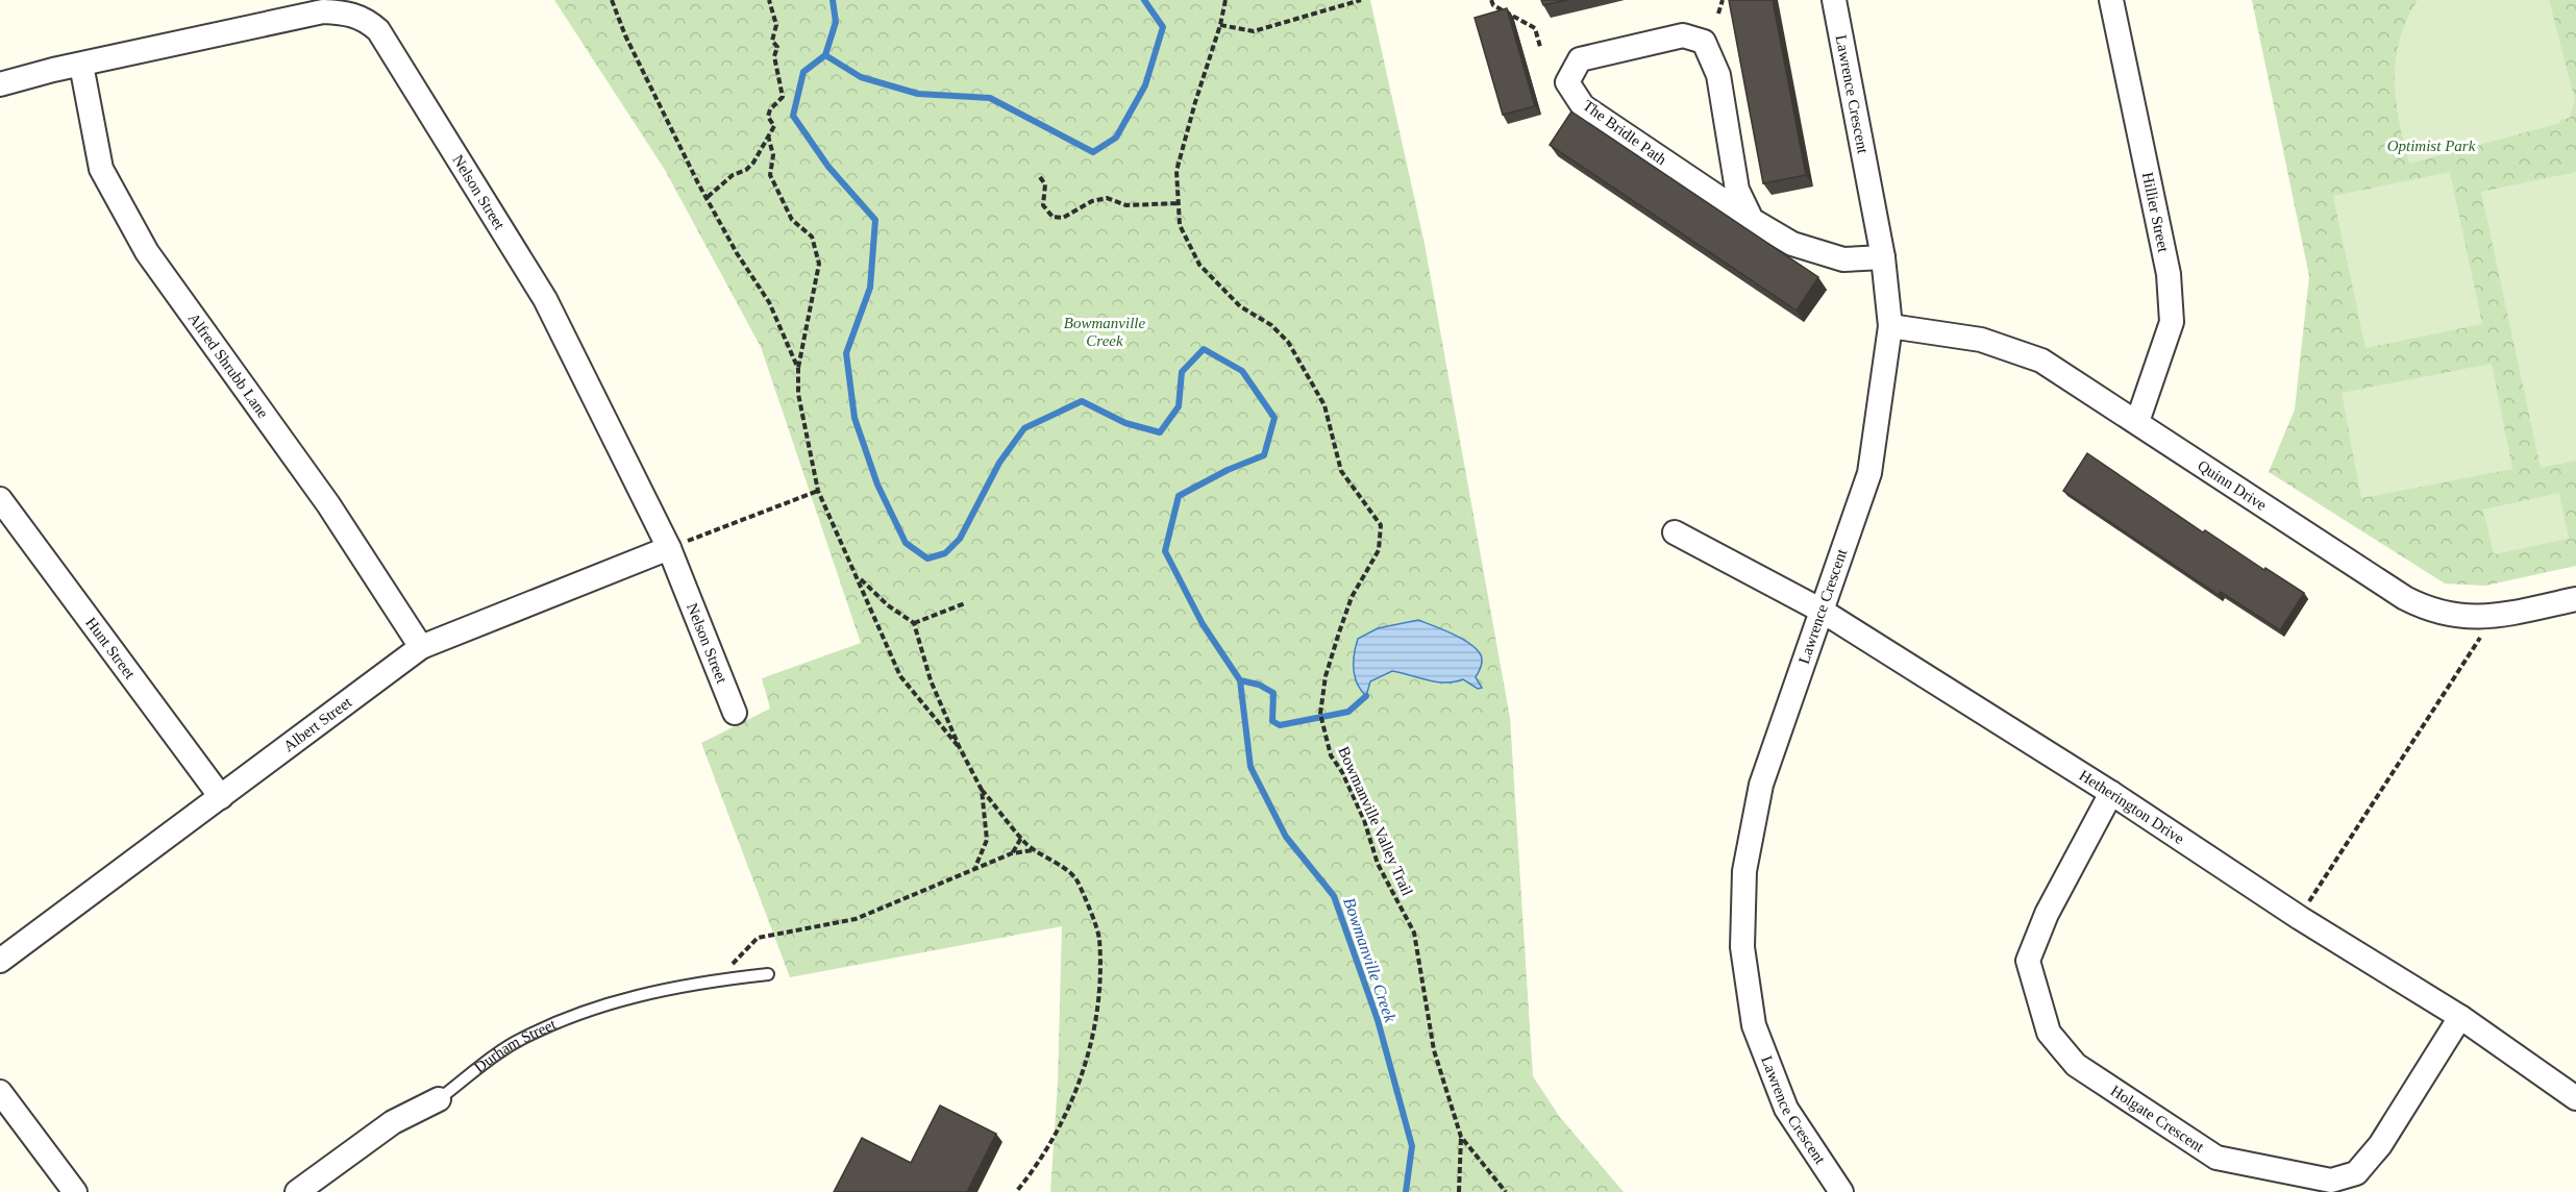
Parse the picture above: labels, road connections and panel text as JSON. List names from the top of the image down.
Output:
{
  "streets": {
    "street": [
      "Lawrence Crescent",
      "The Bridle Path",
      "Nelson Street",
      "Hillier Street",
      "Alfred Shrubb Lane",
      "Quinn Drive",
      "Hunt Street",
      "Albert Street",
      "Hetherington Drive",
      "Durham Street",
      "Holgate Crescent"
    ],
    "path": ["Bowmanville Valley Trail"]
  },
  "crossings": [
    ["Lawrence Crescent", "The Bridle Path"],
    ["Lawrence Crescent", "Quinn Drive"],
    ["Lawrence Crescent", "Hetherington Drive"],
    ["Nelson Street", "Alfred Shrubb Lane"],
    ["Nelson Street", "Albert Street"],
    ["Hillier Street", "Quinn Drive"],
    ["Alfred Shrubb Lane", "Albert Street"],
    ["Hunt Street", "Albert Street"],
    ["Hetherington Drive", "Holgate Crescent"]
  ],
  "water": ["Bowmanville Creek"],
  "parks": ["Optimist Park", "Bowmanville Creek"]
}
